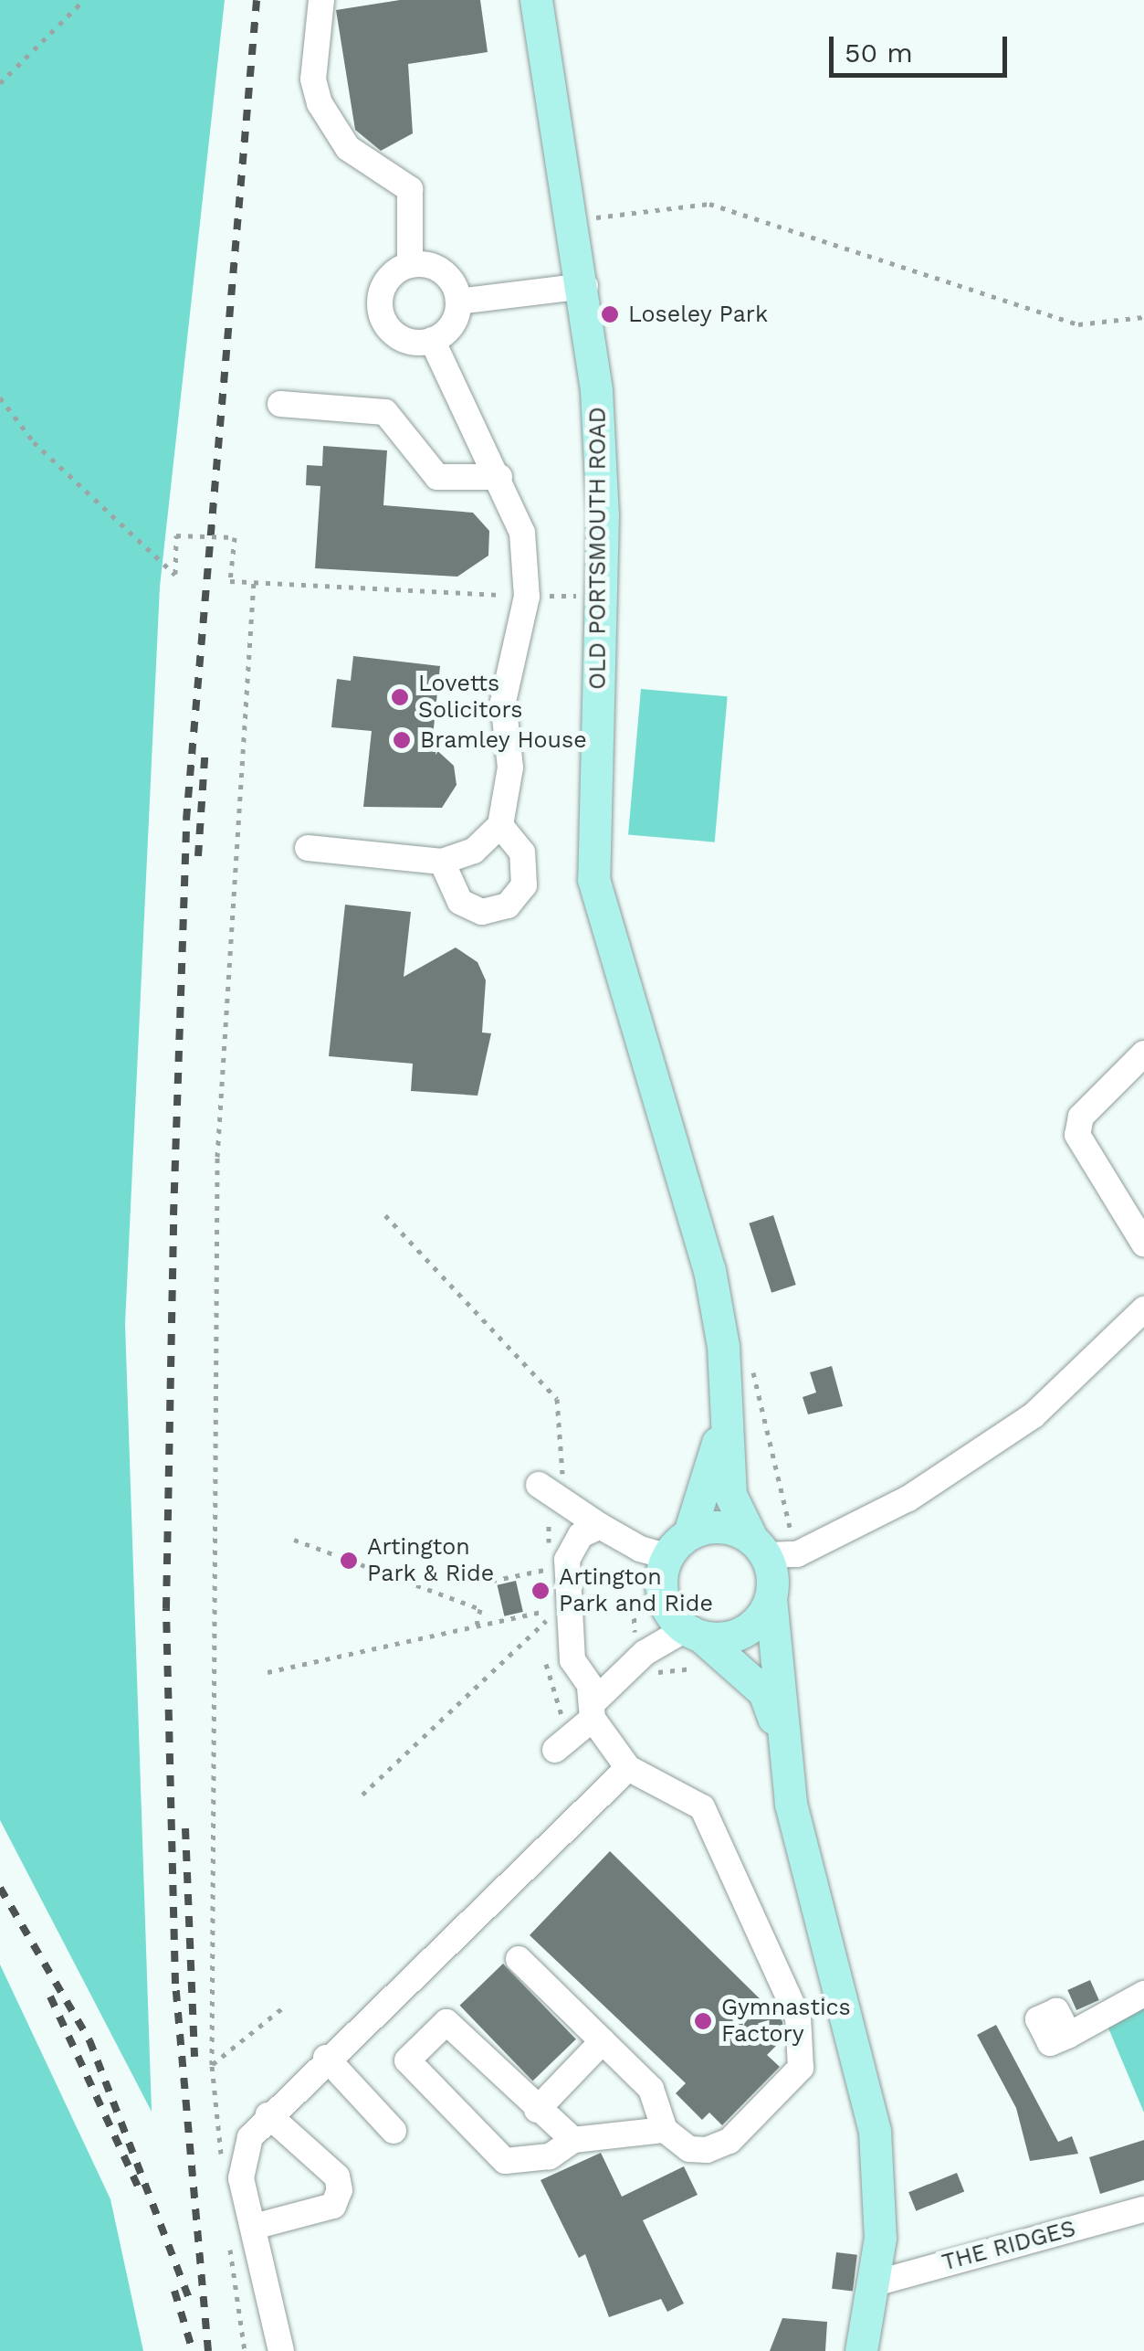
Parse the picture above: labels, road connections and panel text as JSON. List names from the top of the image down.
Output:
{
  "streets": {
    "main road": ["OLD PORTSMOUTH ROAD"],
    "street": ["THE RIDGES"]
  },
  "places": [
    "Loseley Park",
    "Lovetts Solicitors",
    "Bramley House",
    "Artington Park & Ride",
    "Artington Park and Ride",
    "Gymnastics Factory"
  ],
  "scale_bar": "50 m"
}
